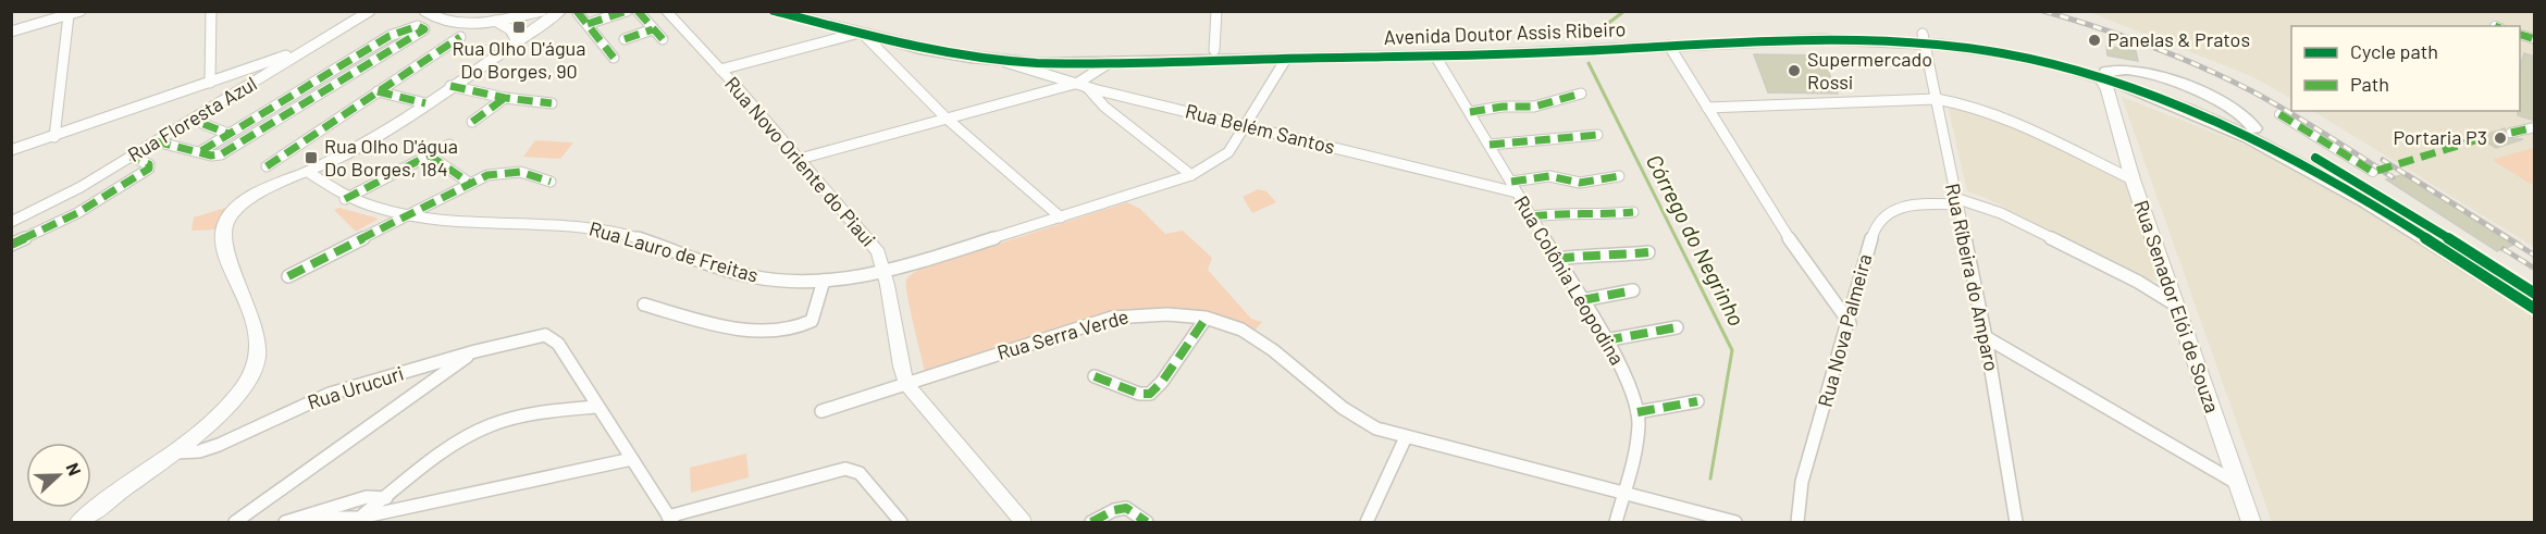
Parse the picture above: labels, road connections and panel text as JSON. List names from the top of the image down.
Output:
{
  "streets": {
    "main road": ["Avenida Doutor Assis Ribeiro", "Rua Senador Elói de Souza"],
    "street": [
      "Rua Floresta Azul",
      "Rua Belém Santos",
      "Rua Novo Oriente do Piaui",
      "Rua Lauro de Freitas",
      "Rua Ríbeira do Amparo",
      "Rua Colônia Leopodina",
      "Rua Nova Palmeira",
      "Rua Serra Verde",
      "Rua Urucuri"
    ]
  },
  "crossings": [
    ["Avenida Doutor Assis Ribeiro", "Rua Belém Santos"],
    ["Avenida Doutor Assis Ribeiro", "Rua Lauro de Freitas"],
    ["Avenida Doutor Assis Ribeiro", "Rua Ríbeira do Amparo"],
    ["Avenida Doutor Assis Ribeiro", "Rua Colônia Leopodina"],
    ["Avenida Doutor Assis Ribeiro", "Rua Senador Elói de Souza"],
    ["Rua Belém Santos", "Rua Lauro de Freitas"],
    ["Rua Belém Santos", "Rua Colônia Leopodina"],
    ["Rua Novo Oriente do Piaui", "Rua Lauro de Freitas"],
    ["Rua Novo Oriente do Piaui", "Rua Serra Verde"],
    ["Rua Ríbeira do Amparo", "Rua Nova Palmeira"],
    ["Rua Colônia Leopodina", "Rua Serra Verde"],
    ["Rua Senador Elói de Souza", "Rua Nova Palmeira"]
  ],
  "water": ["Córrego do Negrinho"],
  "places": {
    "transit": ["Rua Olho D'água Do Borges, 90", "Rua Olho D'água Do Borges, 184"],
    "other": ["Panelas & Pratos", "Supermercado Rossi", "Portaria P3"]
  },
  "legend": ["Cycle path", "Path"],
  "north": "right"
}
